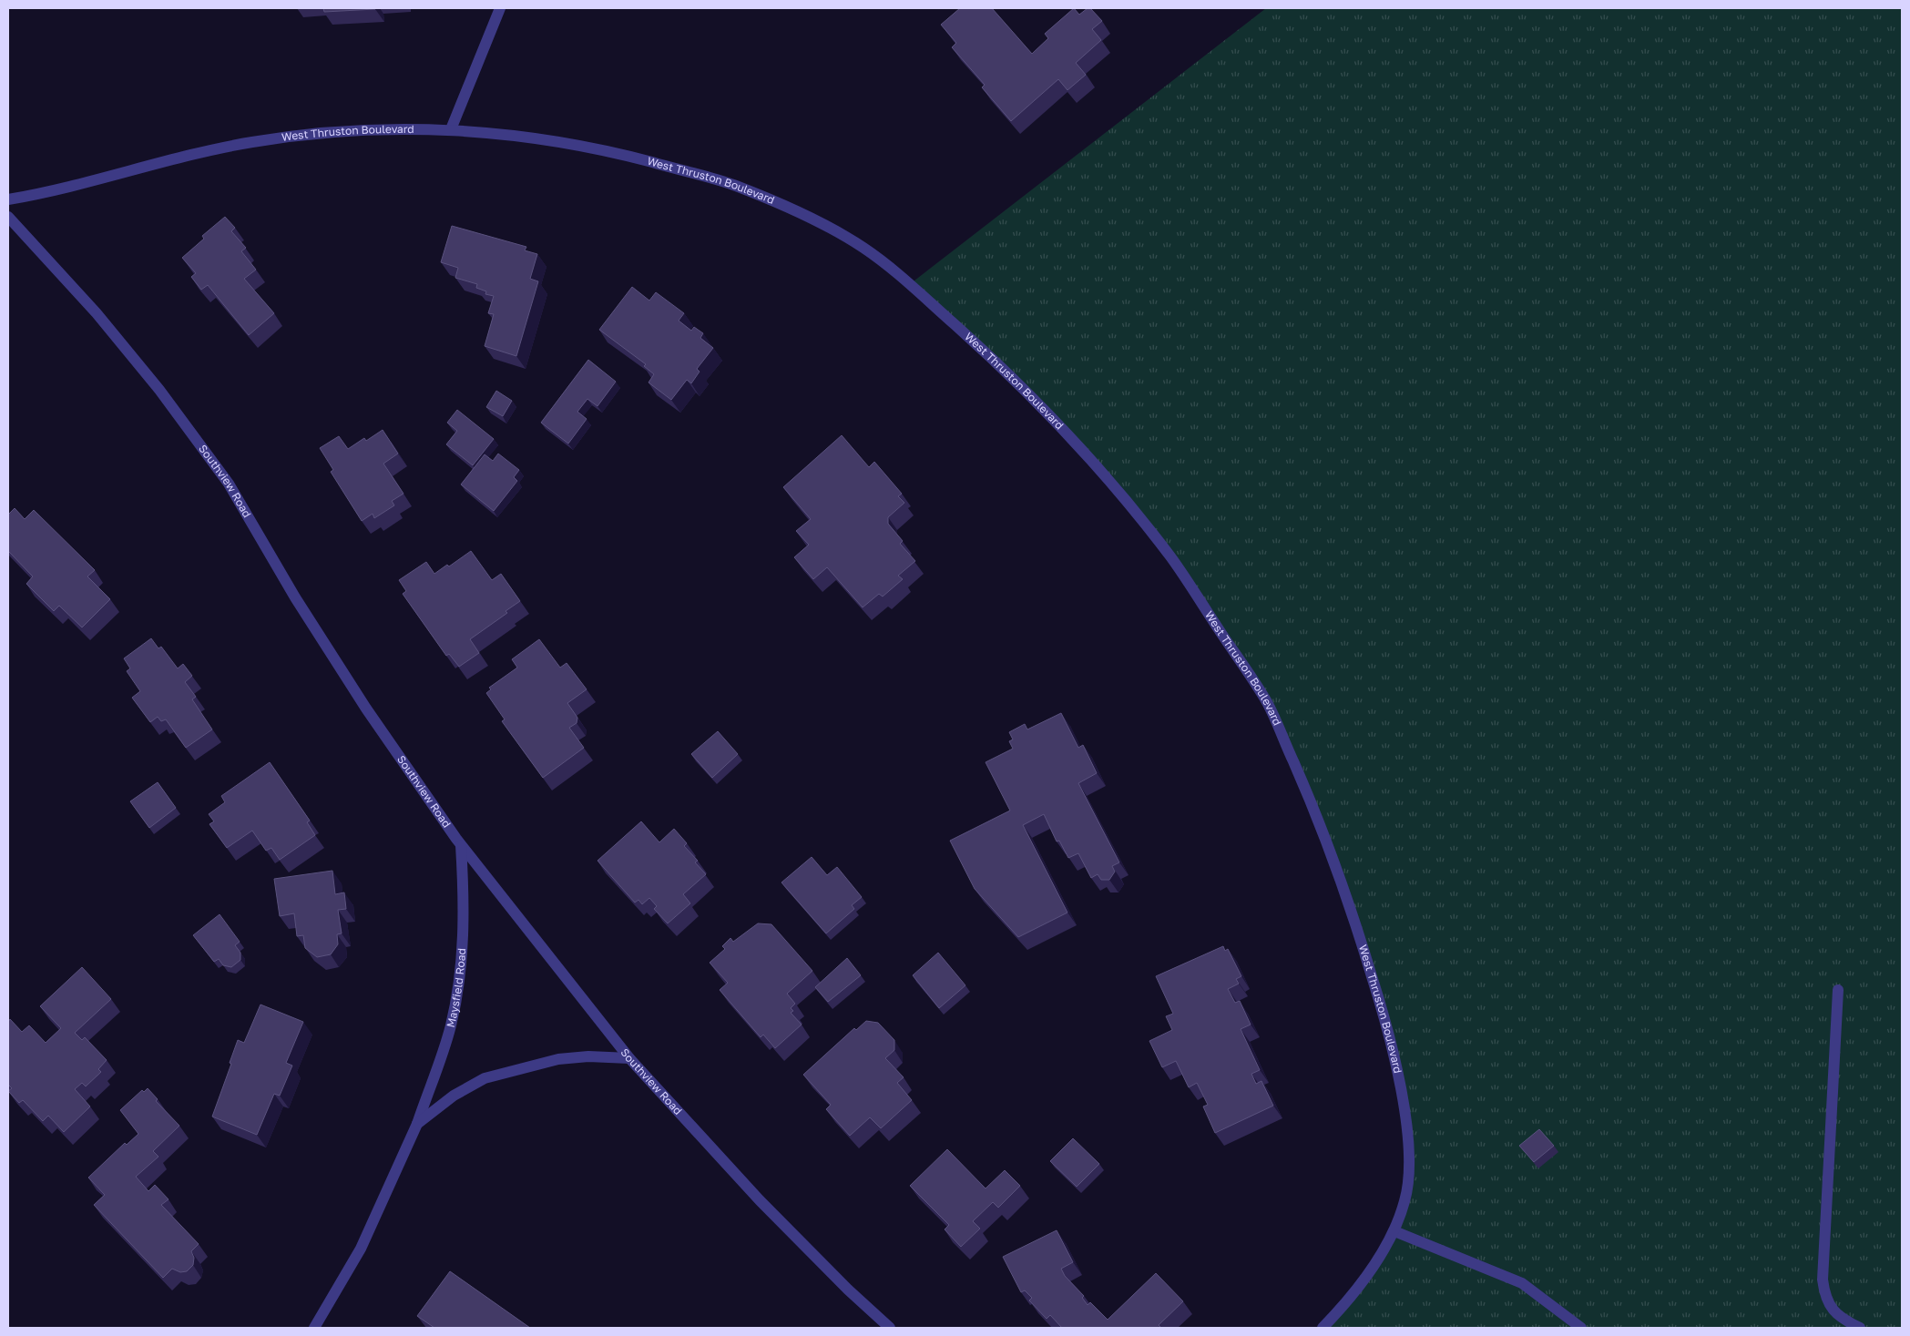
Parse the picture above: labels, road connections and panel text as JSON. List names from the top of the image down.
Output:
{
  "streets": {
    "street": ["West Thruston Boulevard", "Southview Road", "Maysfield Road"]
  },
  "crossings": [
    ["Southview Road", "Maysfield Road"]
  ]
}
